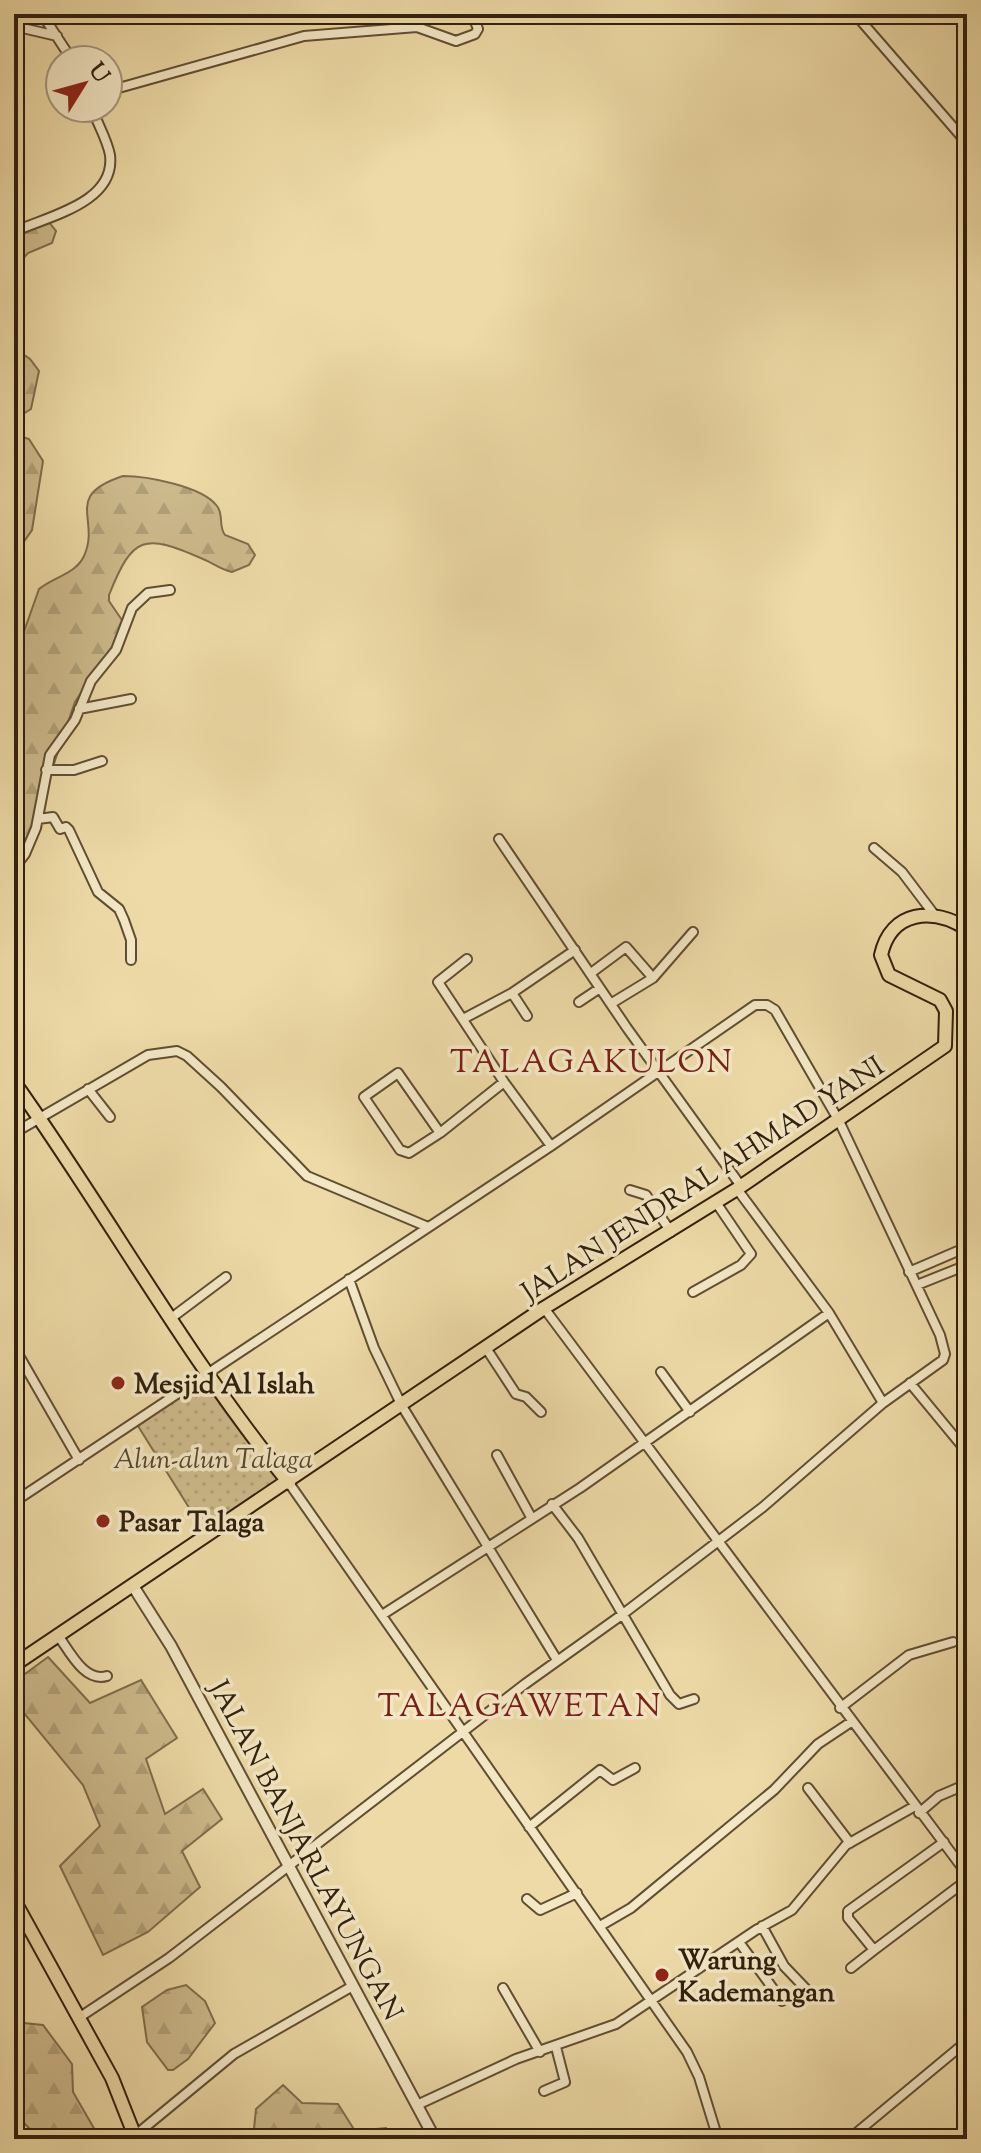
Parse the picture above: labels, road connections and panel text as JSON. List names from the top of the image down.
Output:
{
  "streets": {
    "main road": ["JALAN JENDRAL AHMAD YANI"],
    "street": ["JALAN BANJARLAYUNGAN"]
  },
  "crossings": [
    ["JALAN JENDRAL AHMAD YANI", "JALAN BANJARLAYUNGAN"]
  ],
  "districts": ["TALAGAKULON", "TALAGAWETAN"],
  "parks": ["Alun-alun Talaga"],
  "places": ["Mesjid Al Islah", "Pasar Talaga", "Warung Kademangan"],
  "north": "top right"
}
